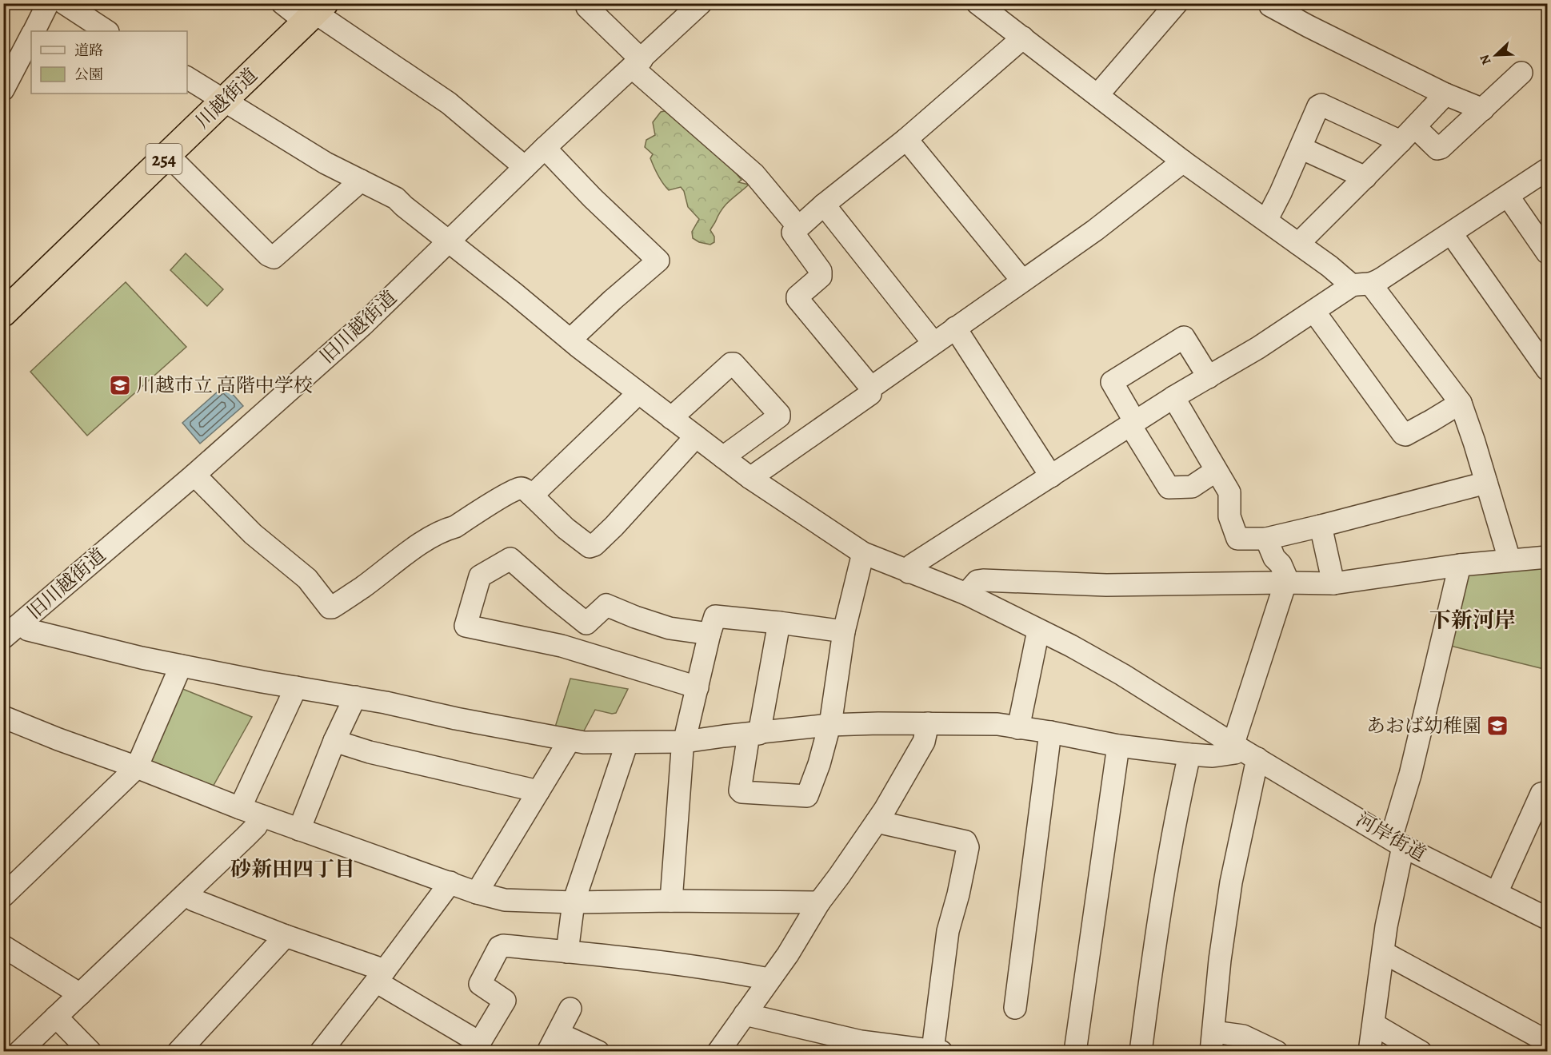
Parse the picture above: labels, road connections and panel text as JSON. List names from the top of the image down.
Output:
{
  "streets": {
    "highway": ["川越街道", "254"],
    "street": ["旧川越街道", "河岸街道"]
  },
  "crossings": [
    ["川越街道", "河岸街道"],
    ["旧川越街道", "河岸街道"]
  ],
  "districts": ["下新河岸", "砂新田四丁目"],
  "places": {
    "school or university": ["川越市立 高階中学校", "あおば幼稚園"]
  },
  "legend": ["道路", "公園"],
  "north": "bottom left"
}
